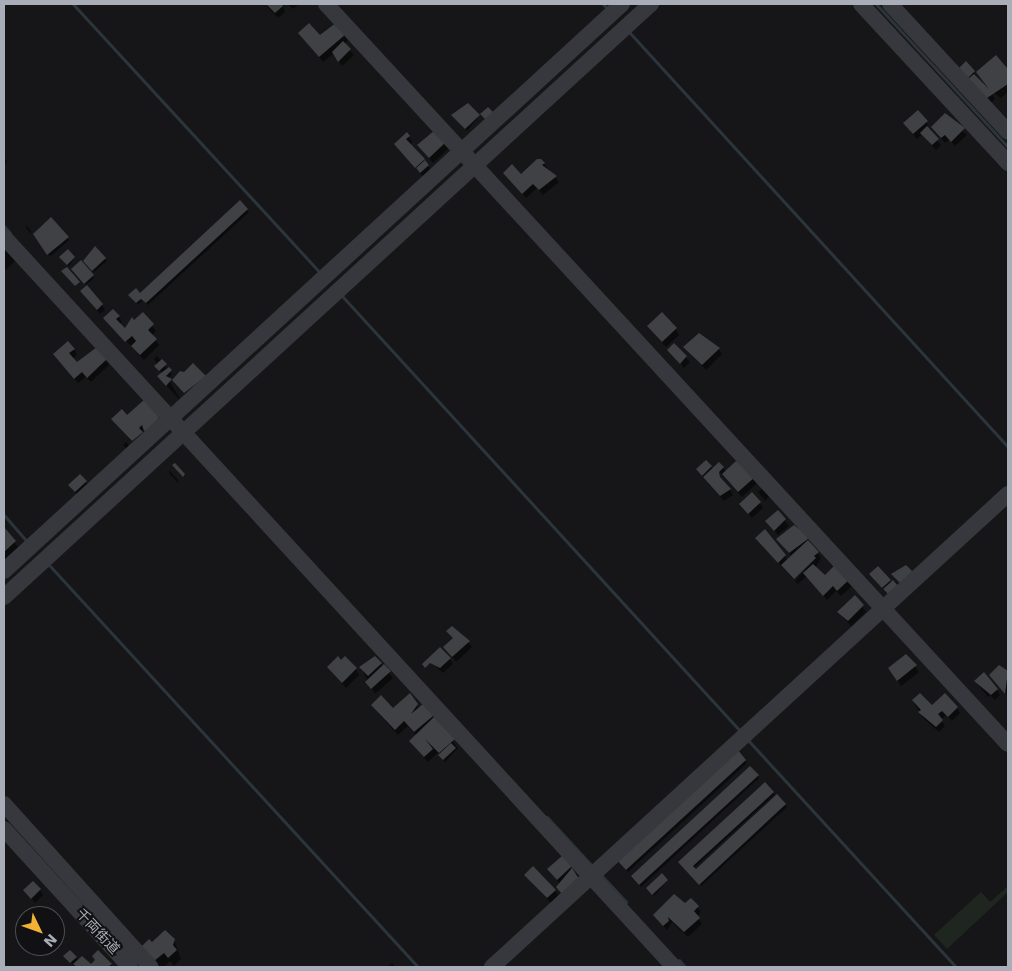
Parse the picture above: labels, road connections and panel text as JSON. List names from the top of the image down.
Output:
{
  "streets": {
    "street": ["千両街道"]
  },
  "north": "bottom right"
}
